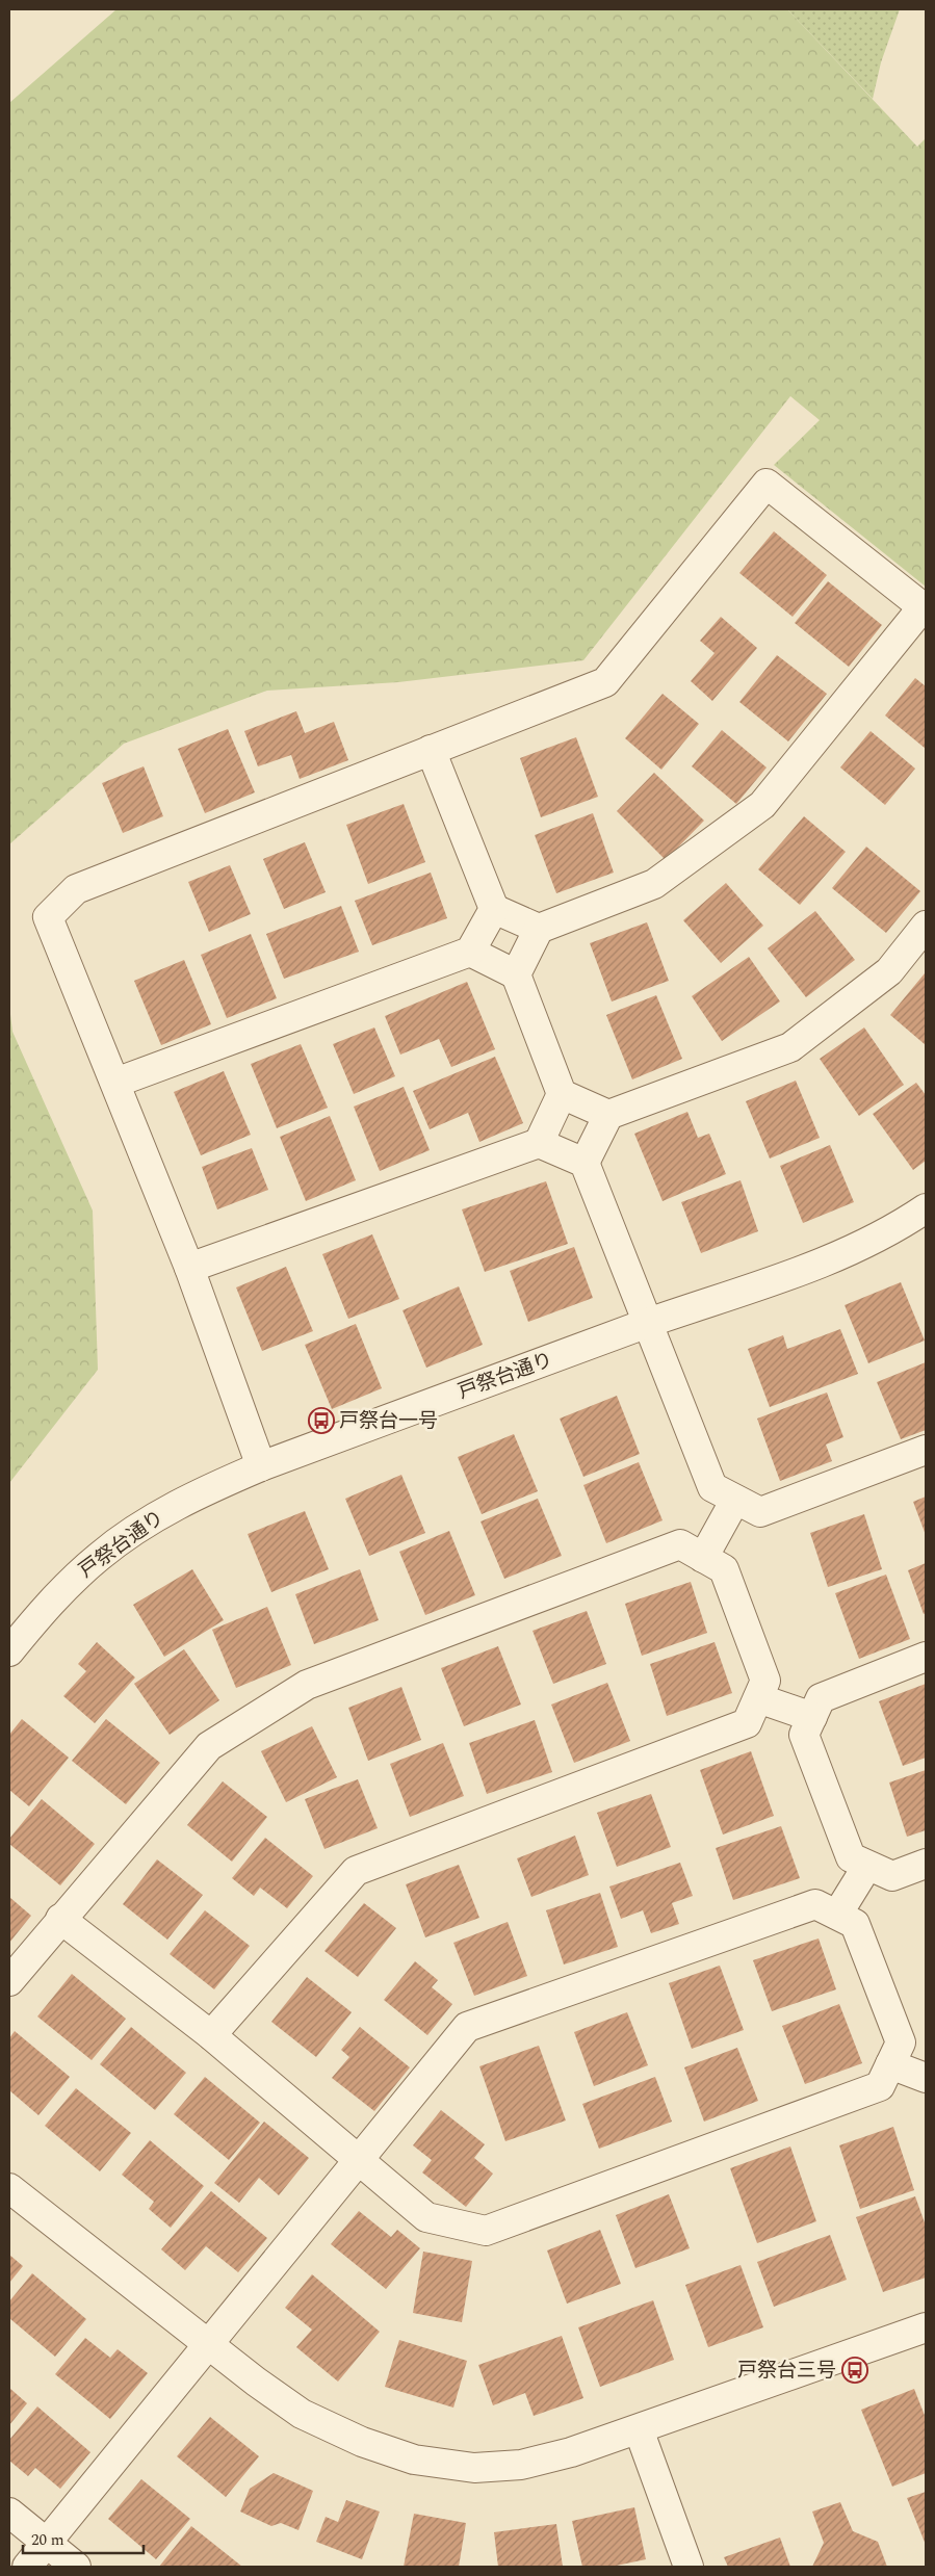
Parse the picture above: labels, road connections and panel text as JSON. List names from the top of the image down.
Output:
{
  "streets": {
    "street": ["戸祭台通り"]
  },
  "places": {
    "bus stop": ["戸祭台一号", "戸祭台三号"]
  },
  "scale_bar": "20 m"
}
